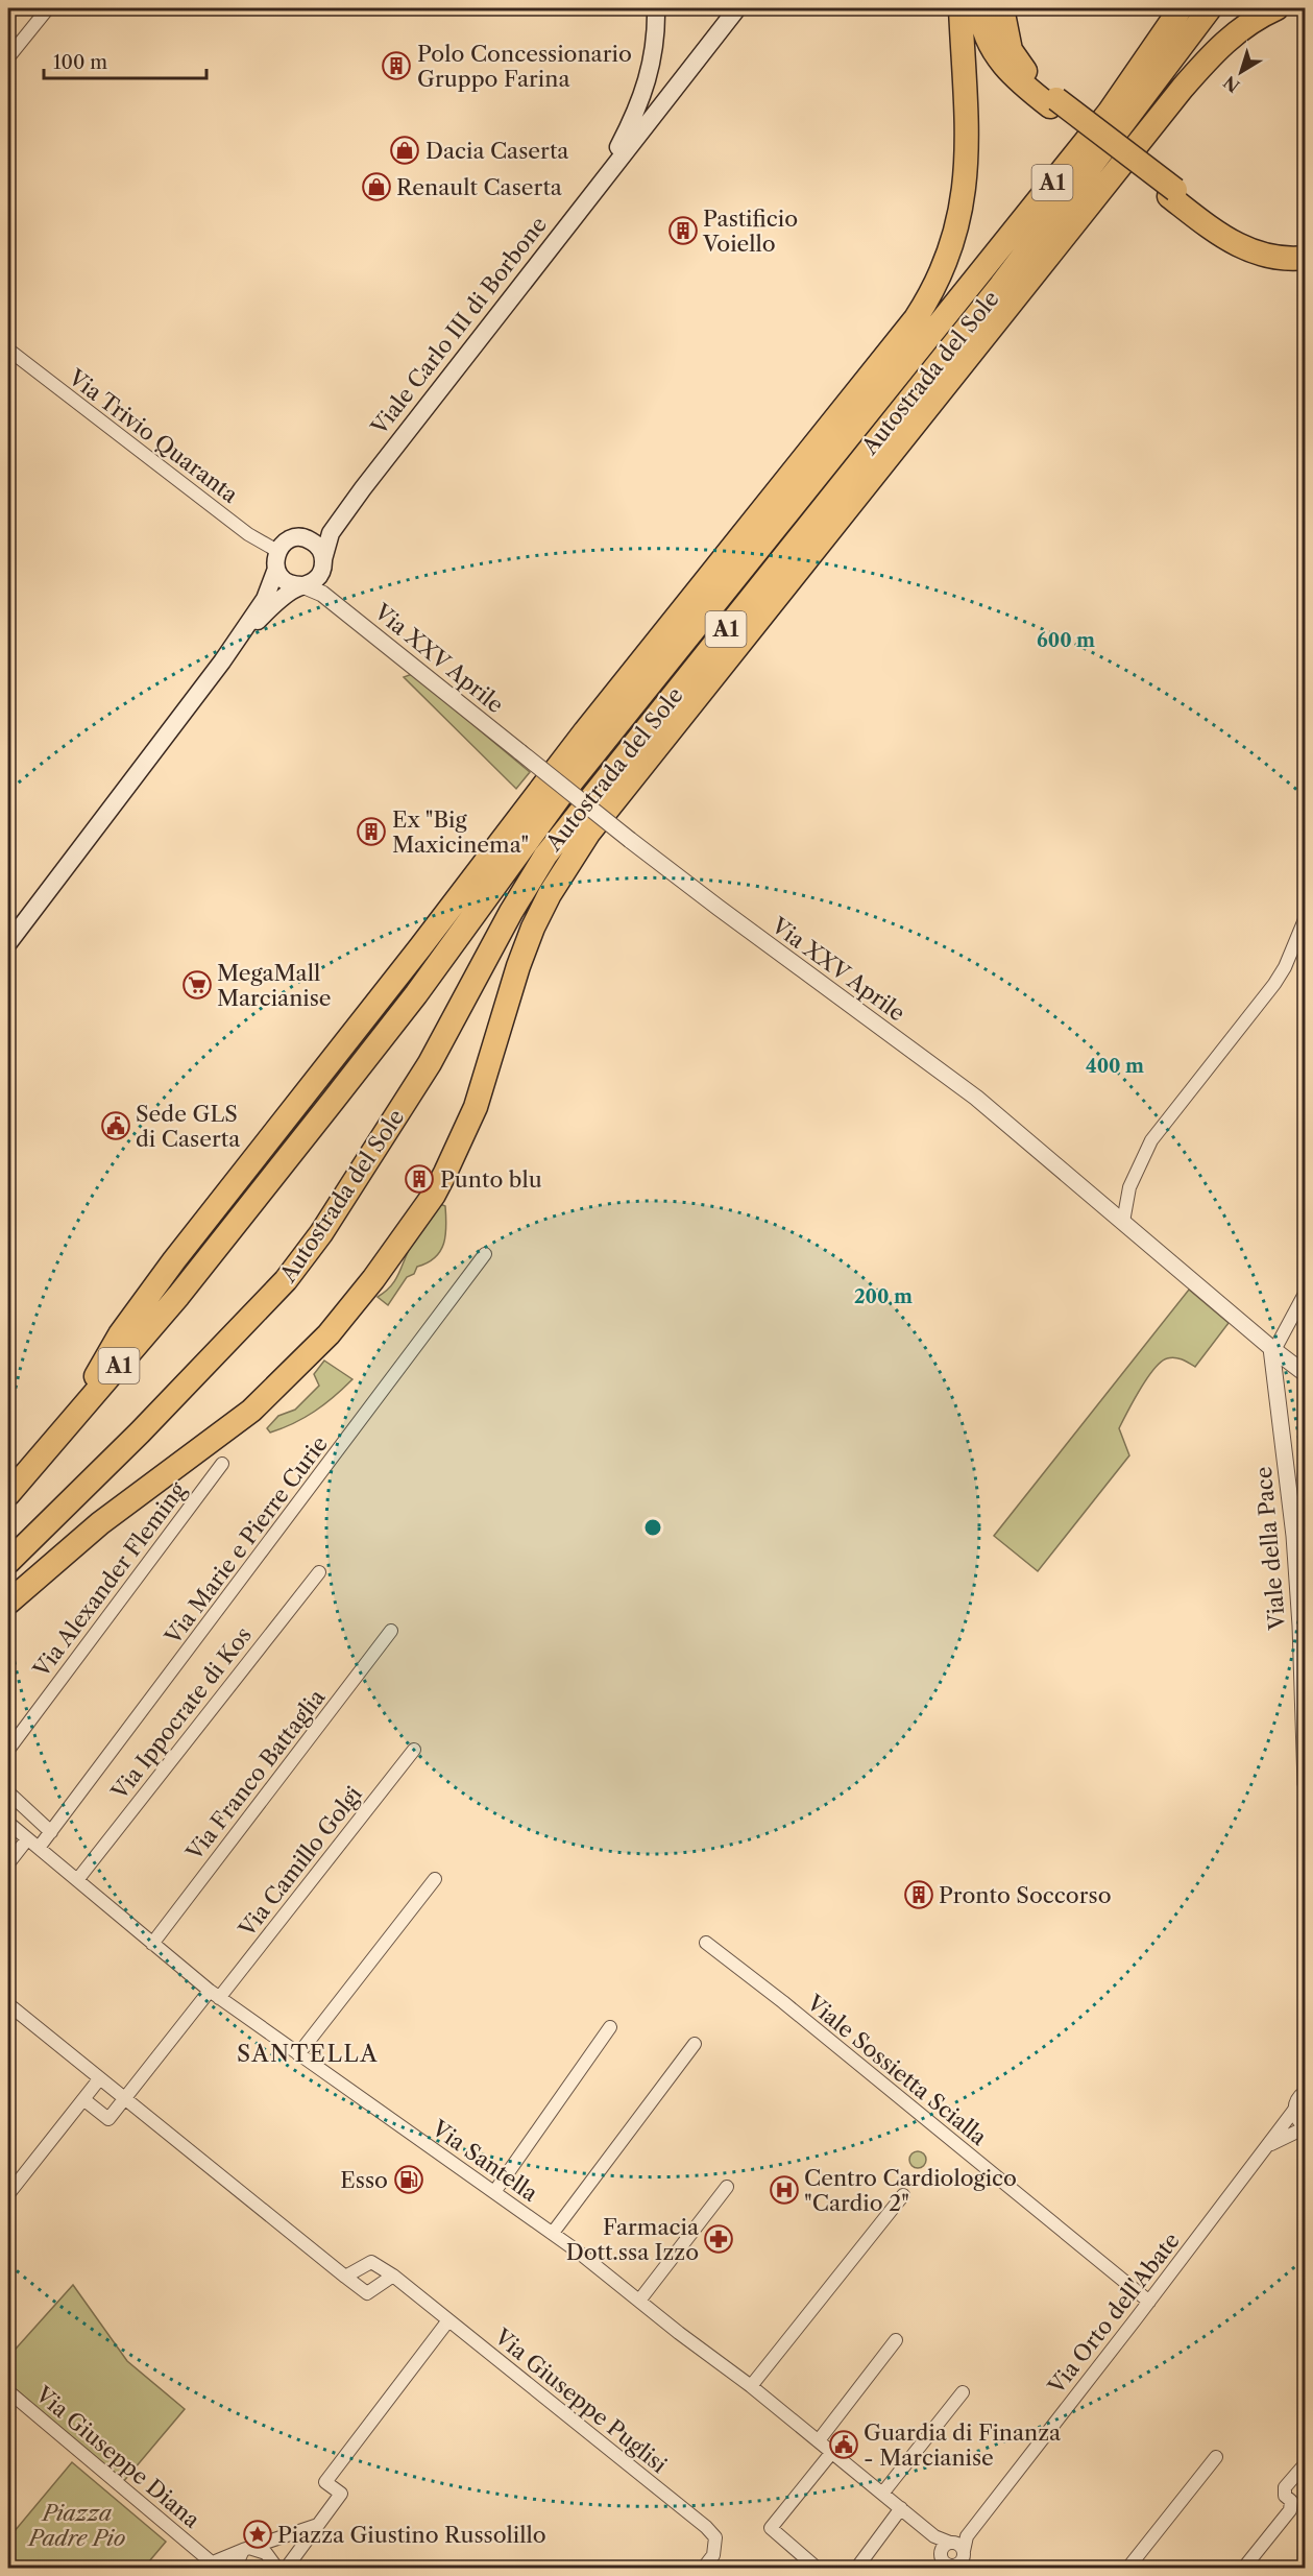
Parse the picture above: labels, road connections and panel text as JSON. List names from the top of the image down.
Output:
{
  "streets": {
    "highway": ["A1", "Autostrada del Sole"],
    "main road": ["Viale Carlo III di Borbone"],
    "street": [
      "Via Trivio Quaranta",
      "Via XXV Aprile",
      "Via Marie e Pierre Curie",
      "Viale della Pace",
      "Via Alexander Fleming",
      "Via Ippocrate di Kos",
      "Via Franco Battaglia",
      "Via Camillo Golgi",
      "Viale Sossietta Scialla",
      "Via Santella",
      "Via Orto dell'Abate",
      "Via Giuseppe Puglisi",
      "Via Giuseppe Diana"
    ]
  },
  "crossings": [
    ["Viale Carlo III di Borbone", "Via Trivio Quaranta"],
    ["Viale Carlo III di Borbone", "Via XXV Aprile"],
    ["Via Trivio Quaranta", "Via XXV Aprile"],
    ["Via XXV Aprile", "Viale della Pace"],
    ["Via Marie e Pierre Curie", "Via Santella"],
    ["Via Ippocrate di Kos", "Via Santella"],
    ["Via Franco Battaglia", "Via Santella"],
    ["Via Camillo Golgi", "Via Santella"],
    ["Viale Sossietta Scialla", "Via Orto dell'Abate"],
    ["Via Santella", "Via Orto dell'Abate"]
  ],
  "districts": ["SANTELLA"],
  "parks": ["Piazza Padre Pio"],
  "places": {
    "building": [
      "Polo Concessionario Gruppo Farina",
      "Pastificio Voiello",
      "Ex \"Big Maxicinema\"",
      "Punto blu",
      "Pronto Soccorso"
    ],
    "shop": ["Dacia Caserta", "Renault Caserta"],
    "supermarket": ["MegaMall Marcianise"],
    "public building": ["Sede GLS di Caserta", "Guardia di Finanza - Marcianise"],
    "fuel station": ["Esso"],
    "hospital": ["Centro Cardiologico \"Cardio 2\""],
    "pharmacy": ["Farmacia Dott.ssa Izzo"],
    "place": ["Piazza Giustino Russolillo"]
  },
  "scale_bar": "100 m",
  "north": "bottom left",
  "rings": ["600 m", "400 m", "200 m"]
}
